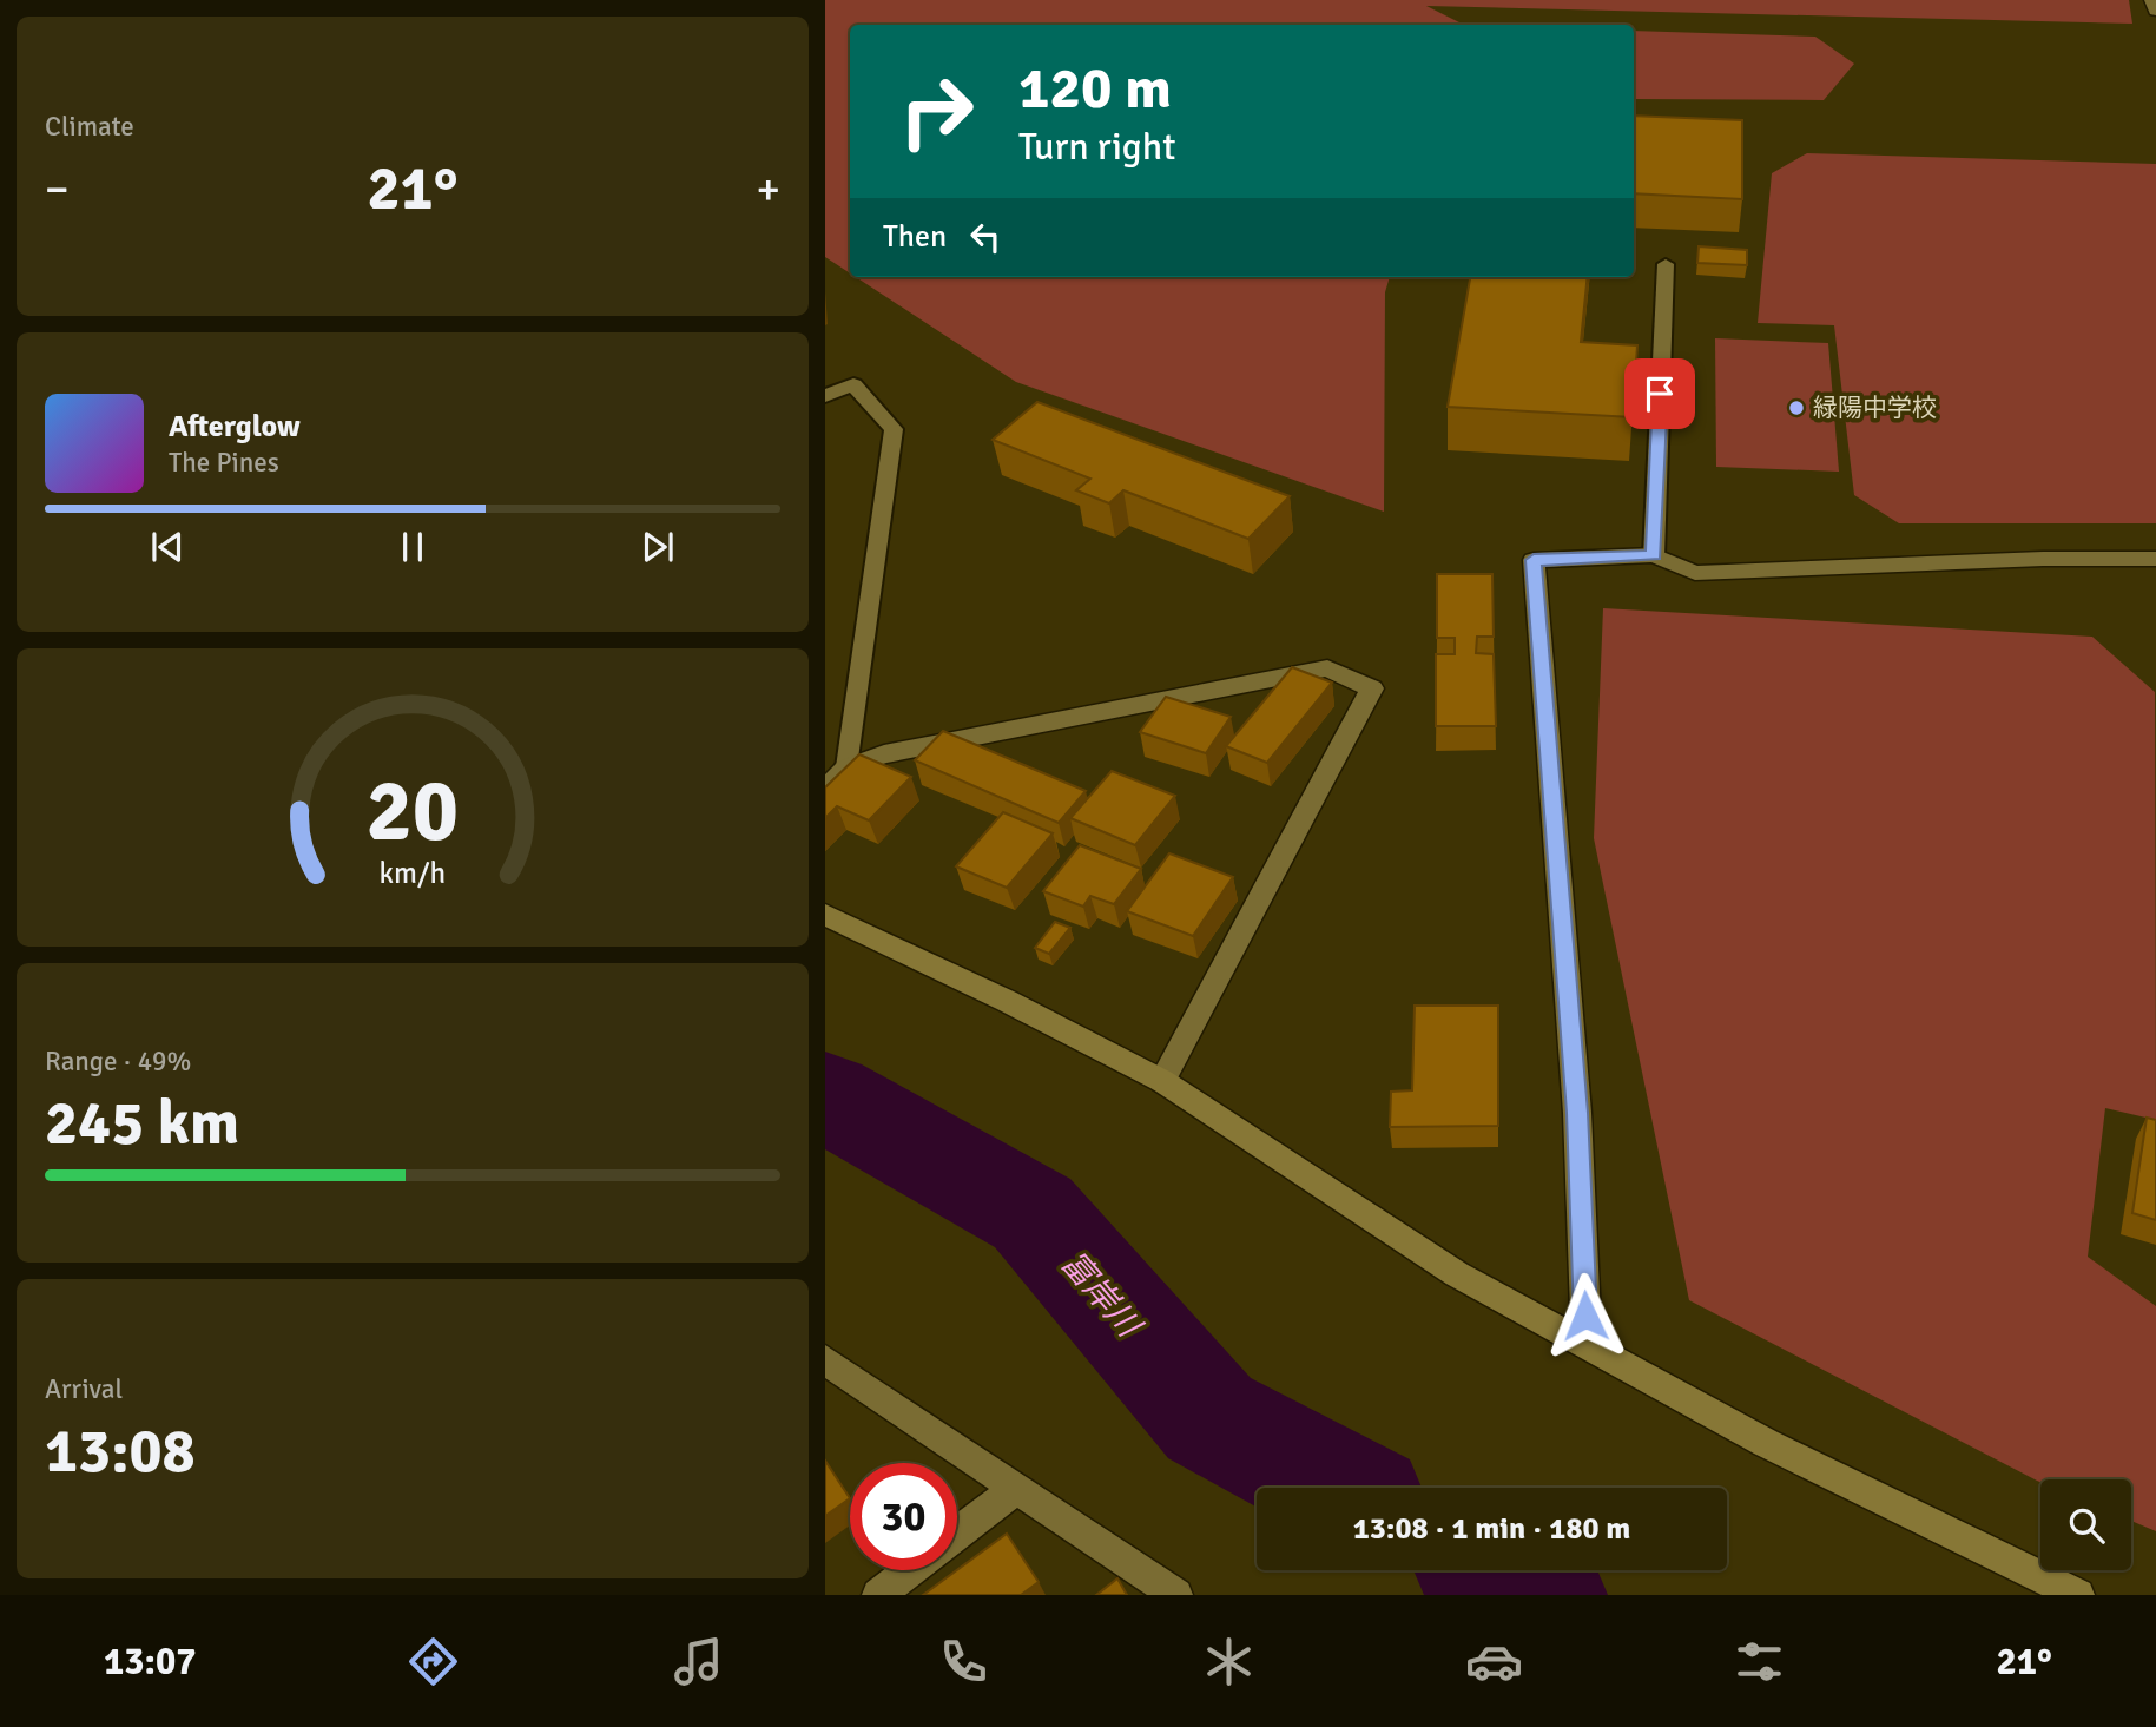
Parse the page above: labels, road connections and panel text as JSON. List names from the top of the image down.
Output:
{
  "water": ["富岸川"],
  "places": ["緑陽中学校"],
  "page": {
    "tile": [
      "Climate",
      ["Range · 49%", "245 km"],
      ["Arrival", "13:08"]
    ],
    "turn": ["120 m", "Turn right"],
    "heat": ["−", "21°", "+"],
    "then": "Then",
    "song": ["Afterglow", "The Pines"],
    "limit": "30",
    "trip": "13:08 · 1 min · 180 m",
    "tabs": ["13:07", "21°"],
    "gauge": ["20", "km/h"]
  }
}
